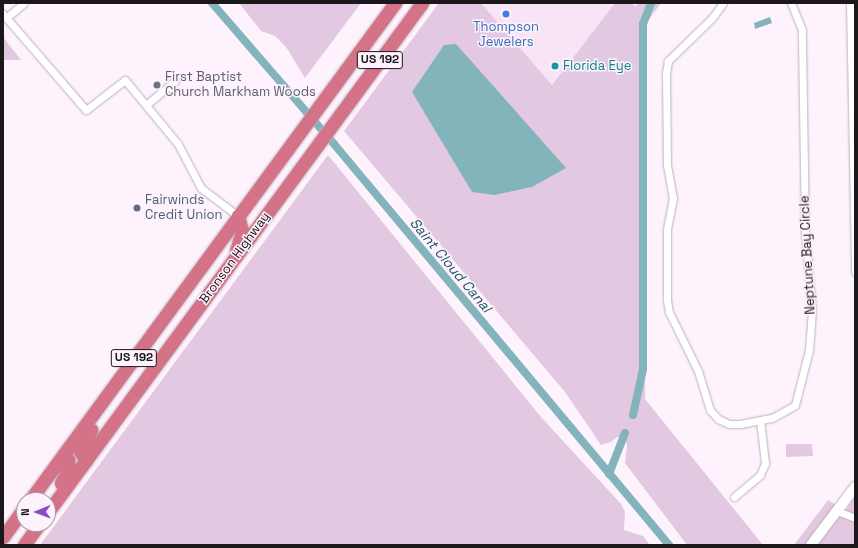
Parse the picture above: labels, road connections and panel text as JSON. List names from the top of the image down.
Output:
{
  "streets": {
    "highway": ["US 192", "Bronson Highway"],
    "street": ["Neptune Bay Circle"]
  },
  "water": ["Saint Cloud Canal"],
  "places": [
    "Thompson Jewelers",
    "Florida Eye",
    "First Baptist Church Markham Woods",
    "Fairwinds Credit Union"
  ],
  "north": "left"
}
